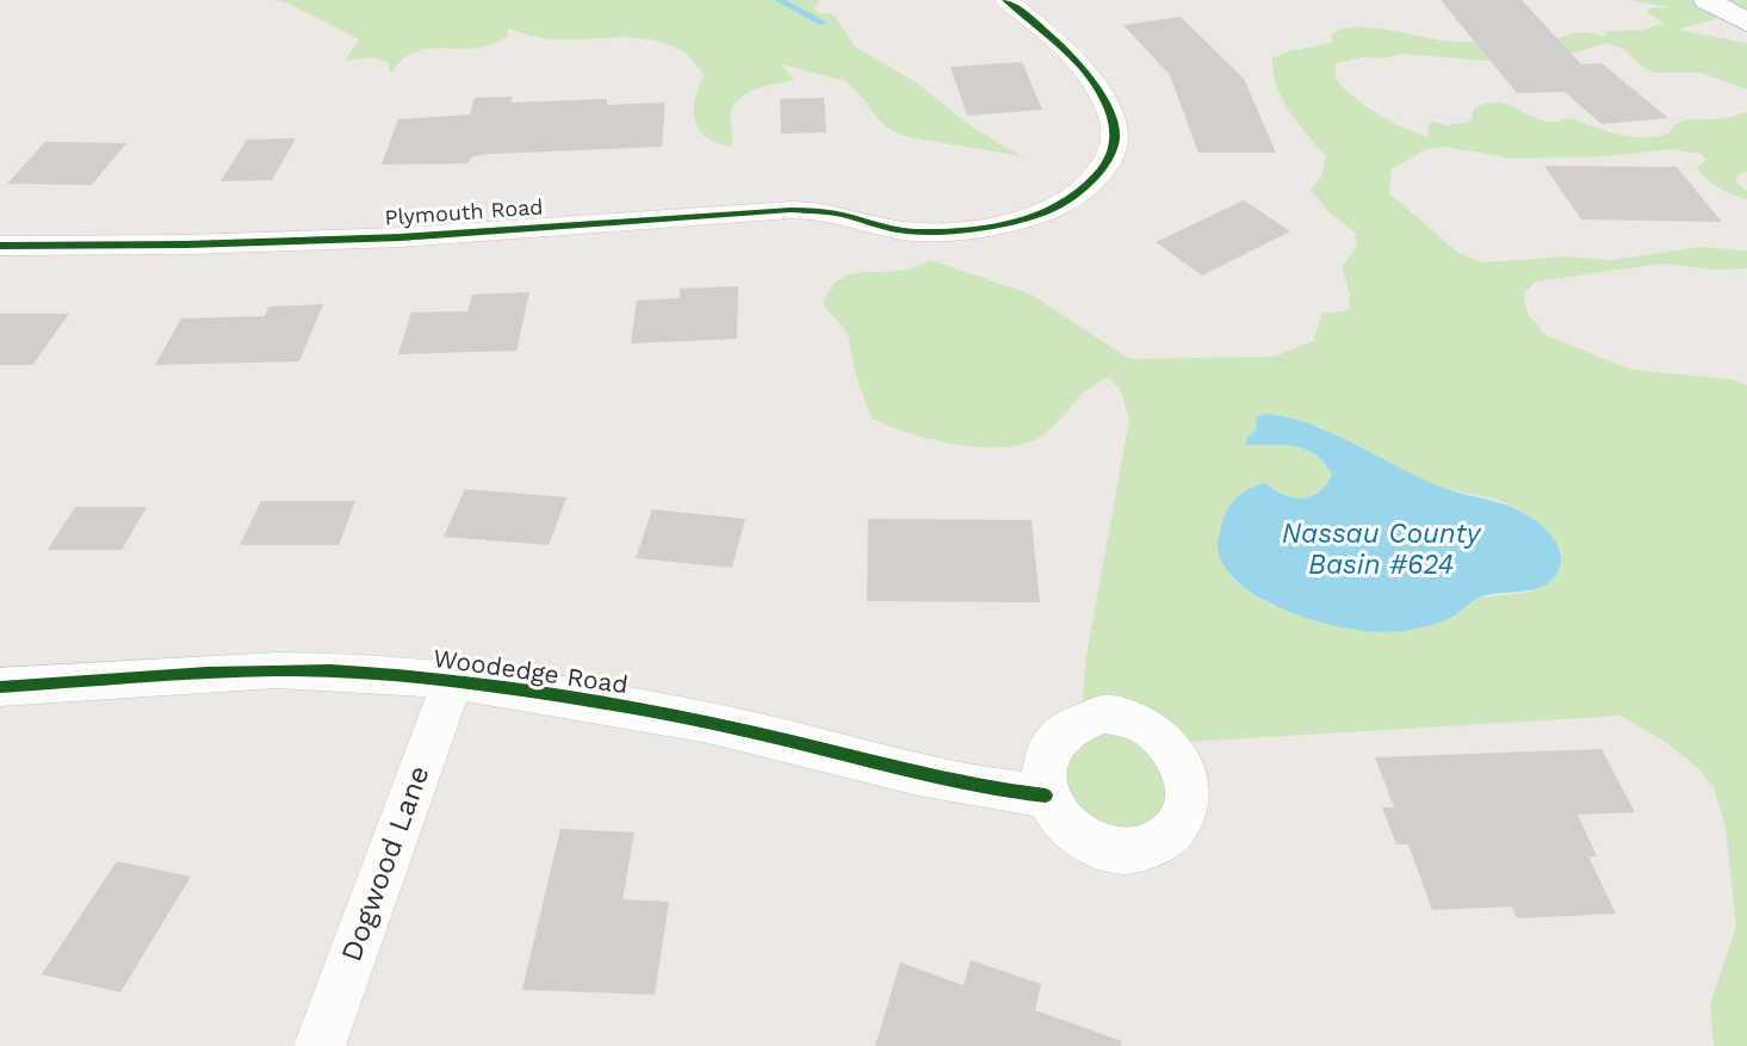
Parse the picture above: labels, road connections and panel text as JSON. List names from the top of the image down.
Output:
{
  "streets": {
    "street": ["Plymouth Road", "Woodedge Road", "Dogwood Lane"]
  },
  "crossings": [
    ["Woodedge Road", "Dogwood Lane"]
  ],
  "water": ["Nassau County Basin #624"]
}
